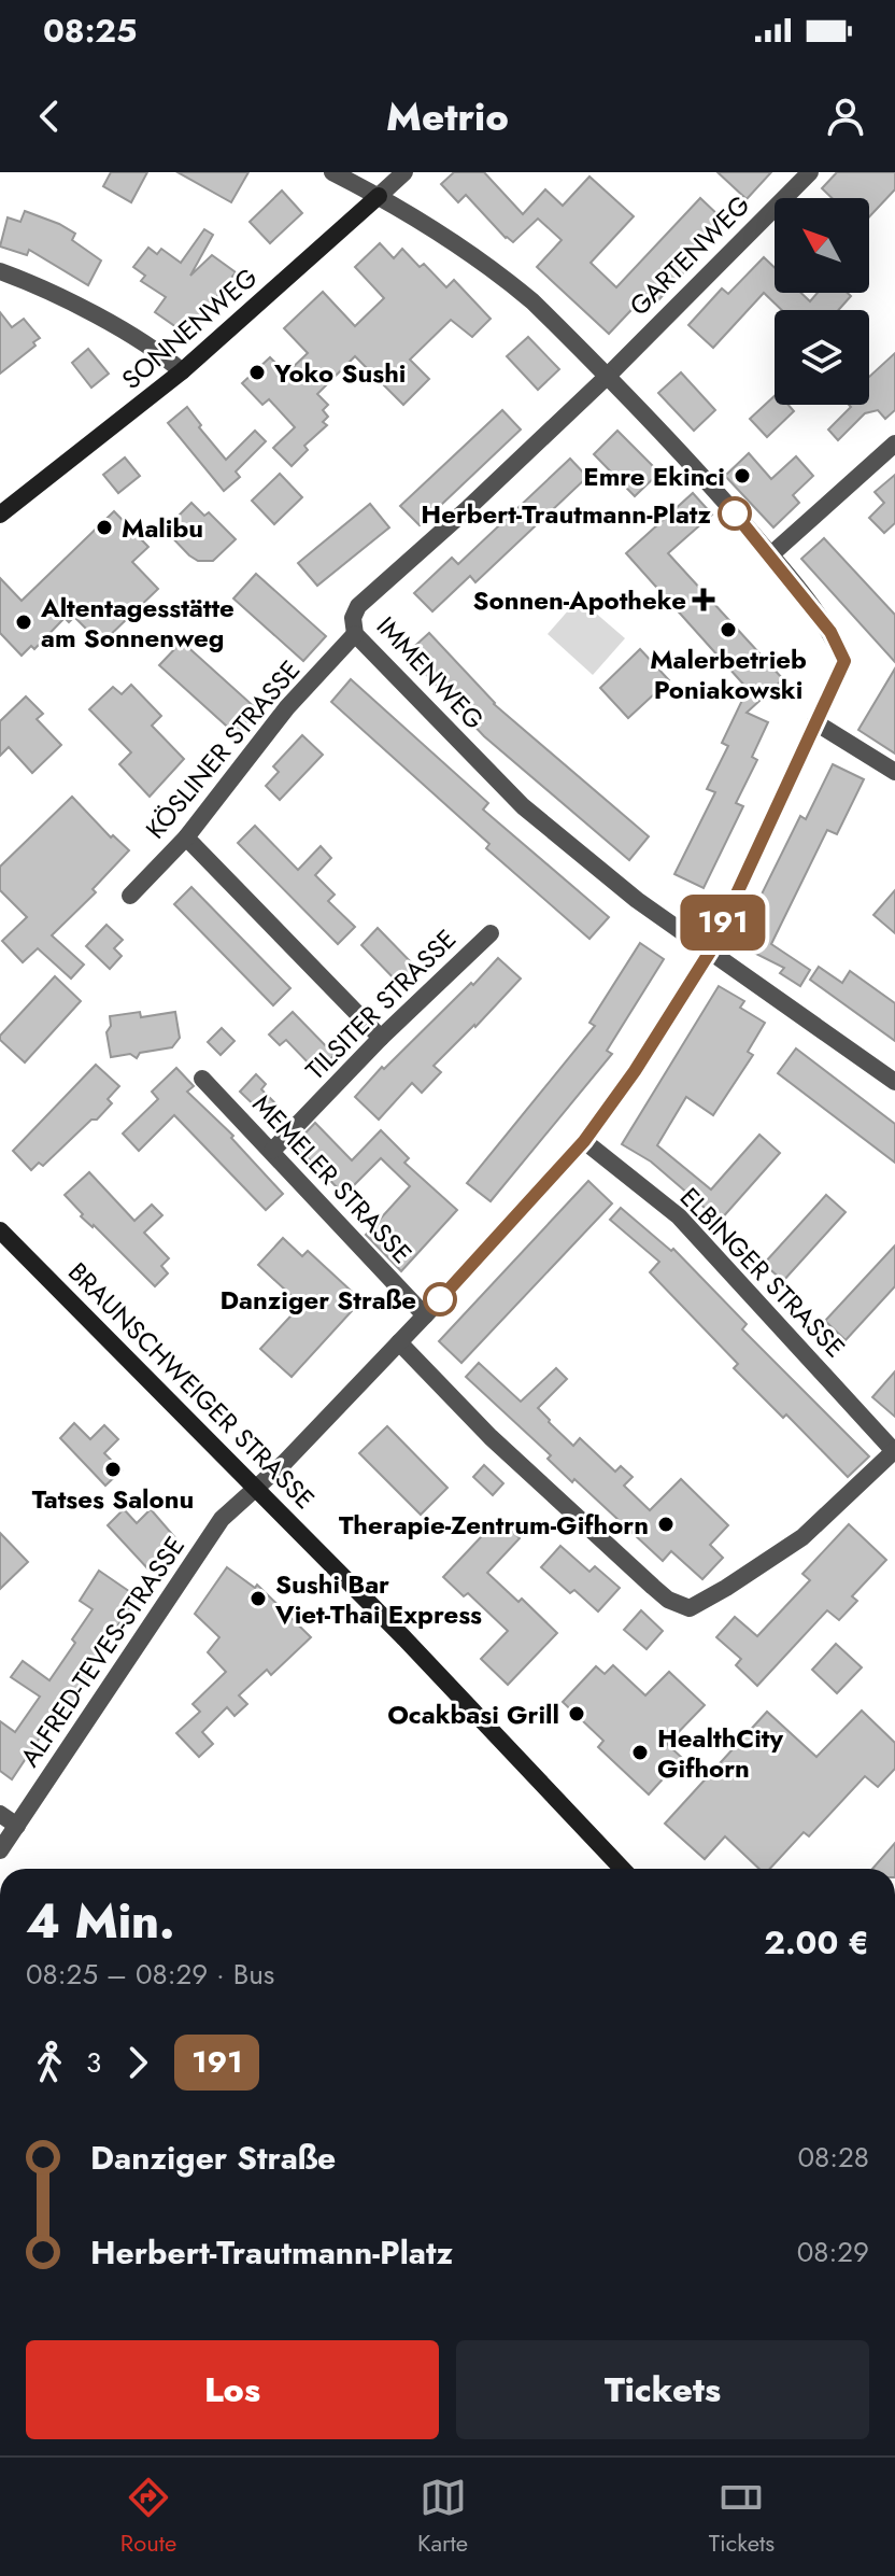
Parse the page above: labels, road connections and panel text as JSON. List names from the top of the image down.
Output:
{
  "streets": {
    "street": [
      "GARTENWEG",
      "SONNENWEG",
      "IMMENWEG",
      "KÖSLINER STRASSE",
      "TILSITER STRASSE",
      "MEMELER STRASSE",
      "ELBINGER STRASSE",
      "BRAUNSCHWEIGER STRASSE",
      "ALFRED-TEVES-STRASSE"
    ]
  },
  "crossings": [
    ["GARTENWEG", "IMMENWEG"],
    ["IMMENWEG", "KÖSLINER STRASSE"],
    ["IMMENWEG", "ALFRED-TEVES-STRASSE"],
    ["TILSITER STRASSE", "MEMELER STRASSE"],
    ["MEMELER STRASSE", "ALFRED-TEVES-STRASSE"],
    ["ELBINGER STRASSE", "ALFRED-TEVES-STRASSE"],
    ["BRAUNSCHWEIGER STRASSE", "ALFRED-TEVES-STRASSE"]
  ],
  "places": {
    "other": [
      "Yoko Sushi",
      "Emre Ekinci",
      "Herbert-Trautmann-Platz",
      "Malibu",
      "Altentagesstätte am Sonnenweg",
      "Malerbetrieb Poniakowski",
      "Danziger Straße",
      "Tatses Salonu",
      "Therapie-Zentrum-Gifhorn",
      "Sushi Bar Viet-Thai Express",
      "Ocakbasi Grill",
      "HealthCity Gifhorn"
    ],
    "health": ["Sonnen-Apotheke"]
  },
  "lines": ["bus line 191"],
  "north": "top left",
  "page": {
    "status": "08:25",
    "header": "Metrio",
    "on_map": "191",
    "heading": ["4 Min.", "08:25 – 08:29 · Bus", "2.00 €"],
    "legs": ["3", "191"],
    "list": [
      {
        "name": "Danziger Straße",
        "value": "08:28"
      },
      {
        "name": "Herbert-Trautmann-Platz",
        "value": "08:29"
      }
    ],
    "buttons": ["Los", "Tickets"],
    "tabs": ["Route", "Karte", "Tickets"]
  }
}
